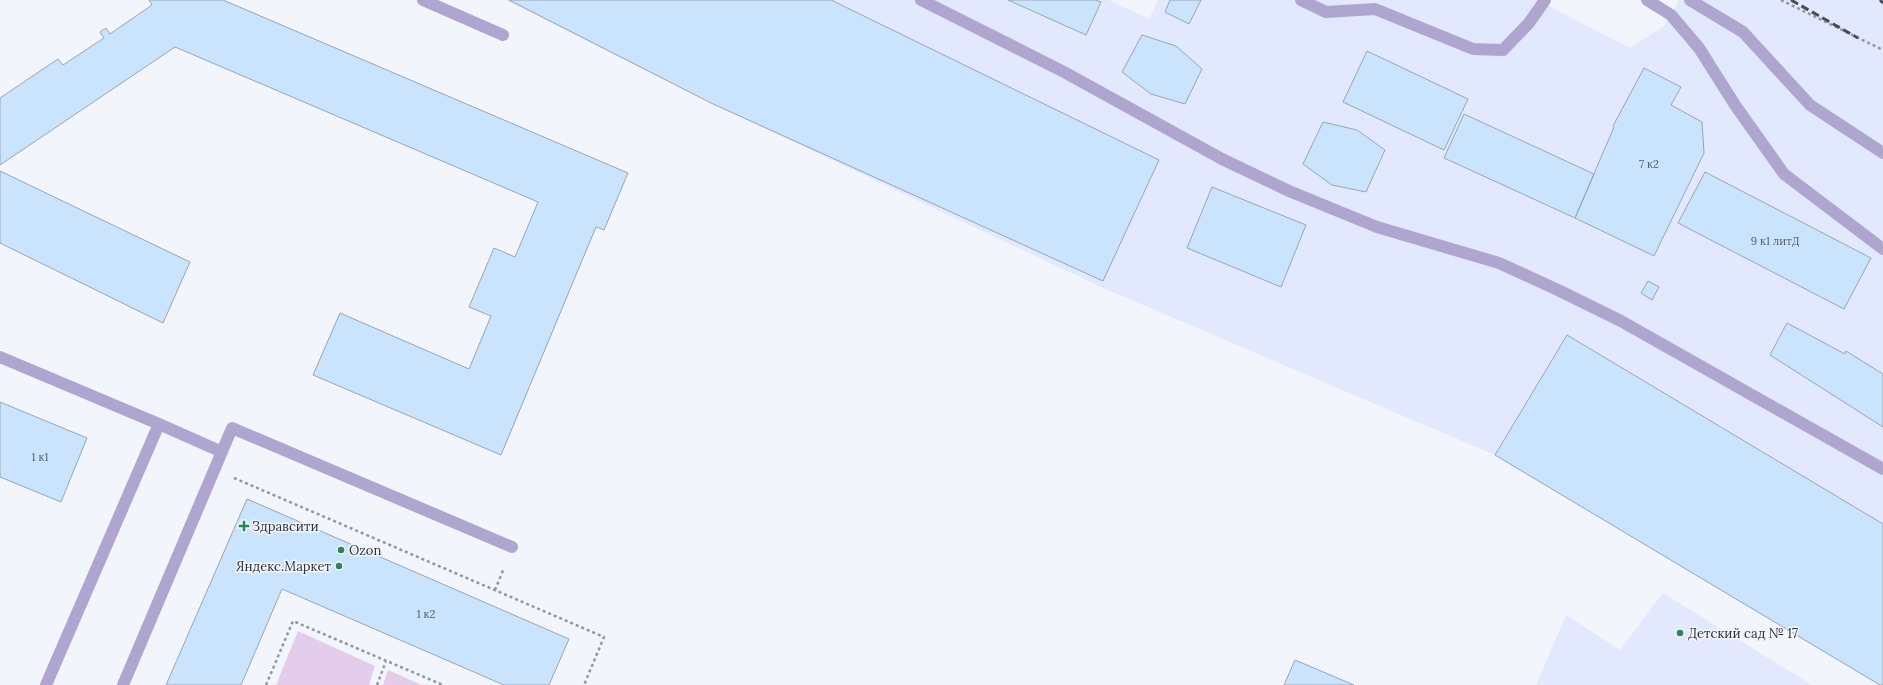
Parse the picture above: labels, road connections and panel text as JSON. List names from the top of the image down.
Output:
{
  "places": {
    "health": ["Здравсити"],
    "other": ["Ozon", "Яндекс.Маркет", "Детский сад № 17"]
  },
  "house_numbers": [
    "7 к2",
    "9 к1 литД",
    "1 к1",
    "1 к2"
  ]
}
